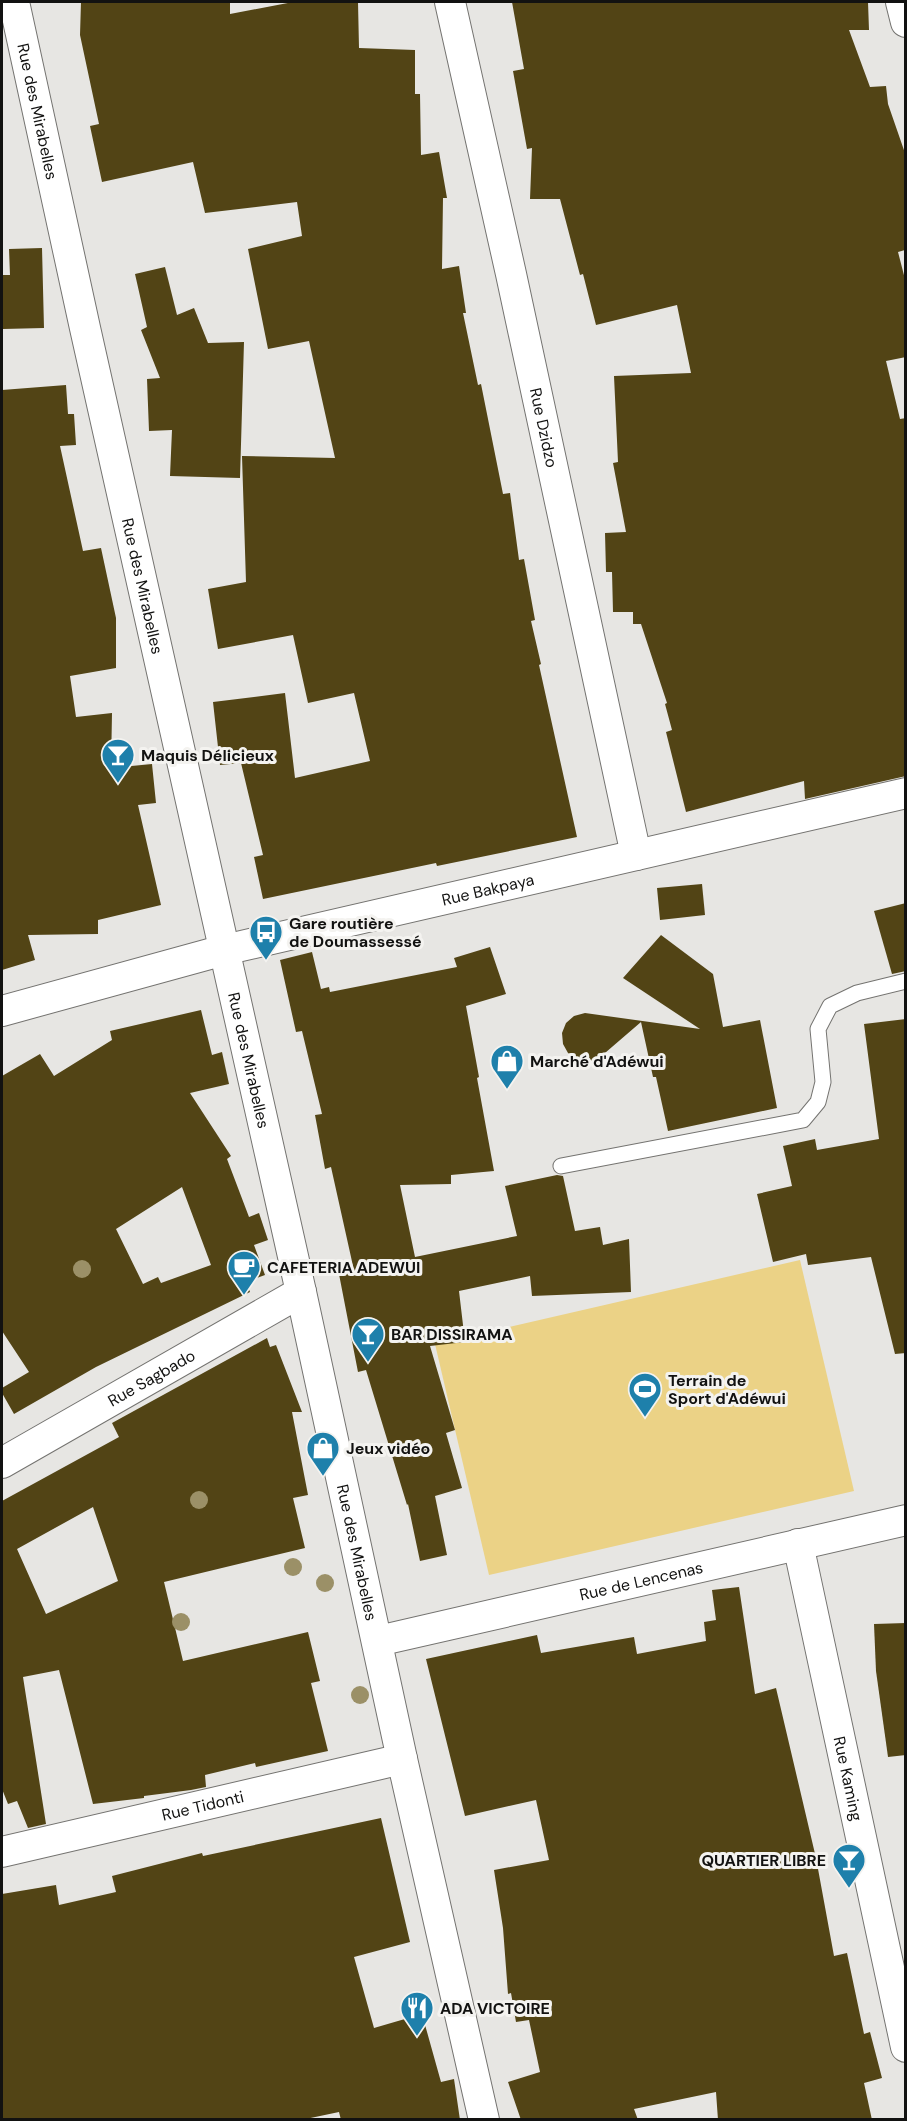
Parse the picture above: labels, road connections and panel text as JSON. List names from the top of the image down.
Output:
{
  "streets": {
    "street": [
      "Rue des Mirabelles",
      "Rue Dzidzo",
      "Rue Bakpaya",
      "Rue Sagbado",
      "Rue de Lencenas",
      "Rue Kaming",
      "Rue Tidonti"
    ]
  },
  "crossings": [
    ["Rue des Mirabelles", "Rue Bakpaya"],
    ["Rue des Mirabelles", "Rue Sagbado"],
    ["Rue des Mirabelles", "Rue de Lencenas"],
    ["Rue des Mirabelles", "Rue Tidonti"],
    ["Rue Dzidzo", "Rue Bakpaya"],
    ["Rue de Lencenas", "Rue Kaming"]
  ],
  "places": {
    "bar": ["Maquis Délicieux", "BAR DISSIRAMA", "QUARTIER LIBRE"],
    "bus stop": ["Gare routière de Doumassessé"],
    "shop": ["Marché d'Adéwui", "Jeux vidéo"],
    "cafe": ["CAFETERIA ADEWUI"],
    "sports": ["Terrain de Sport d'Adéwui"],
    "restaurant": ["ADA VICTOIRE"]
  }
}
